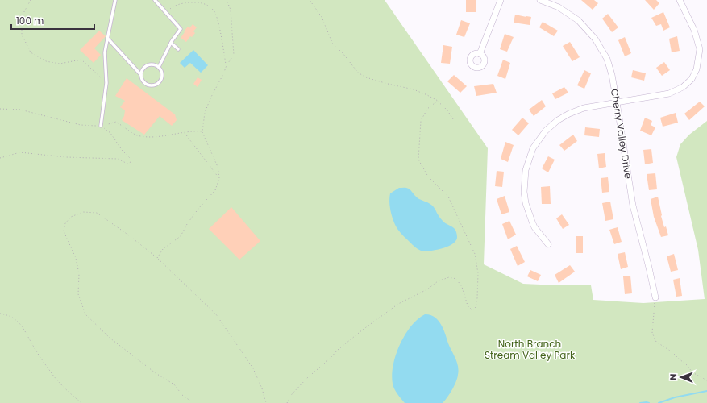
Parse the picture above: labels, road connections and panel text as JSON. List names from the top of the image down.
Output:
{
  "streets": {
    "street": ["Cherry Valley Drive"]
  },
  "parks": ["North Branch Stream Valley Park"],
  "scale_bar": "100 m",
  "north": "left"
}
